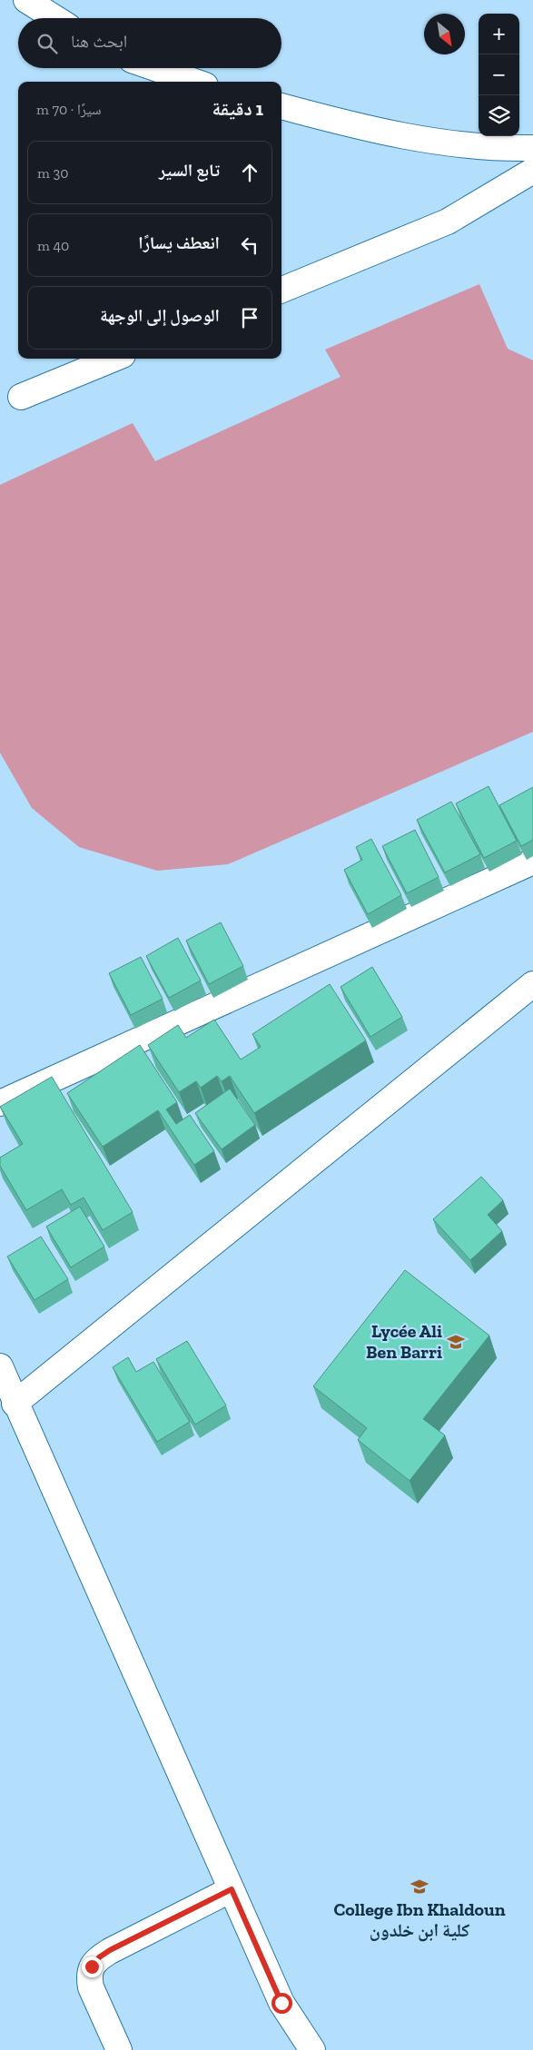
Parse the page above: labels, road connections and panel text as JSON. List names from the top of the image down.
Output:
{
  "places": {
    "school or university": ["Lycée Ali Ben Barri", "College Ibn Khaldoun كلية ابن خلدون"]
  },
  "north": "bottom right",
  "page": {
    "map_buttons": ["+", "−"],
    "search": "ابحث هنا",
    "heading": ["1 دقيقة", "سيرًا · 70 m"],
    "list": [
      ["تابع السير", "30 m"],
      ["انعطف يسارًا", "40 m"],
      "الوصول إلى الوجهة"
    ]
  }
}
